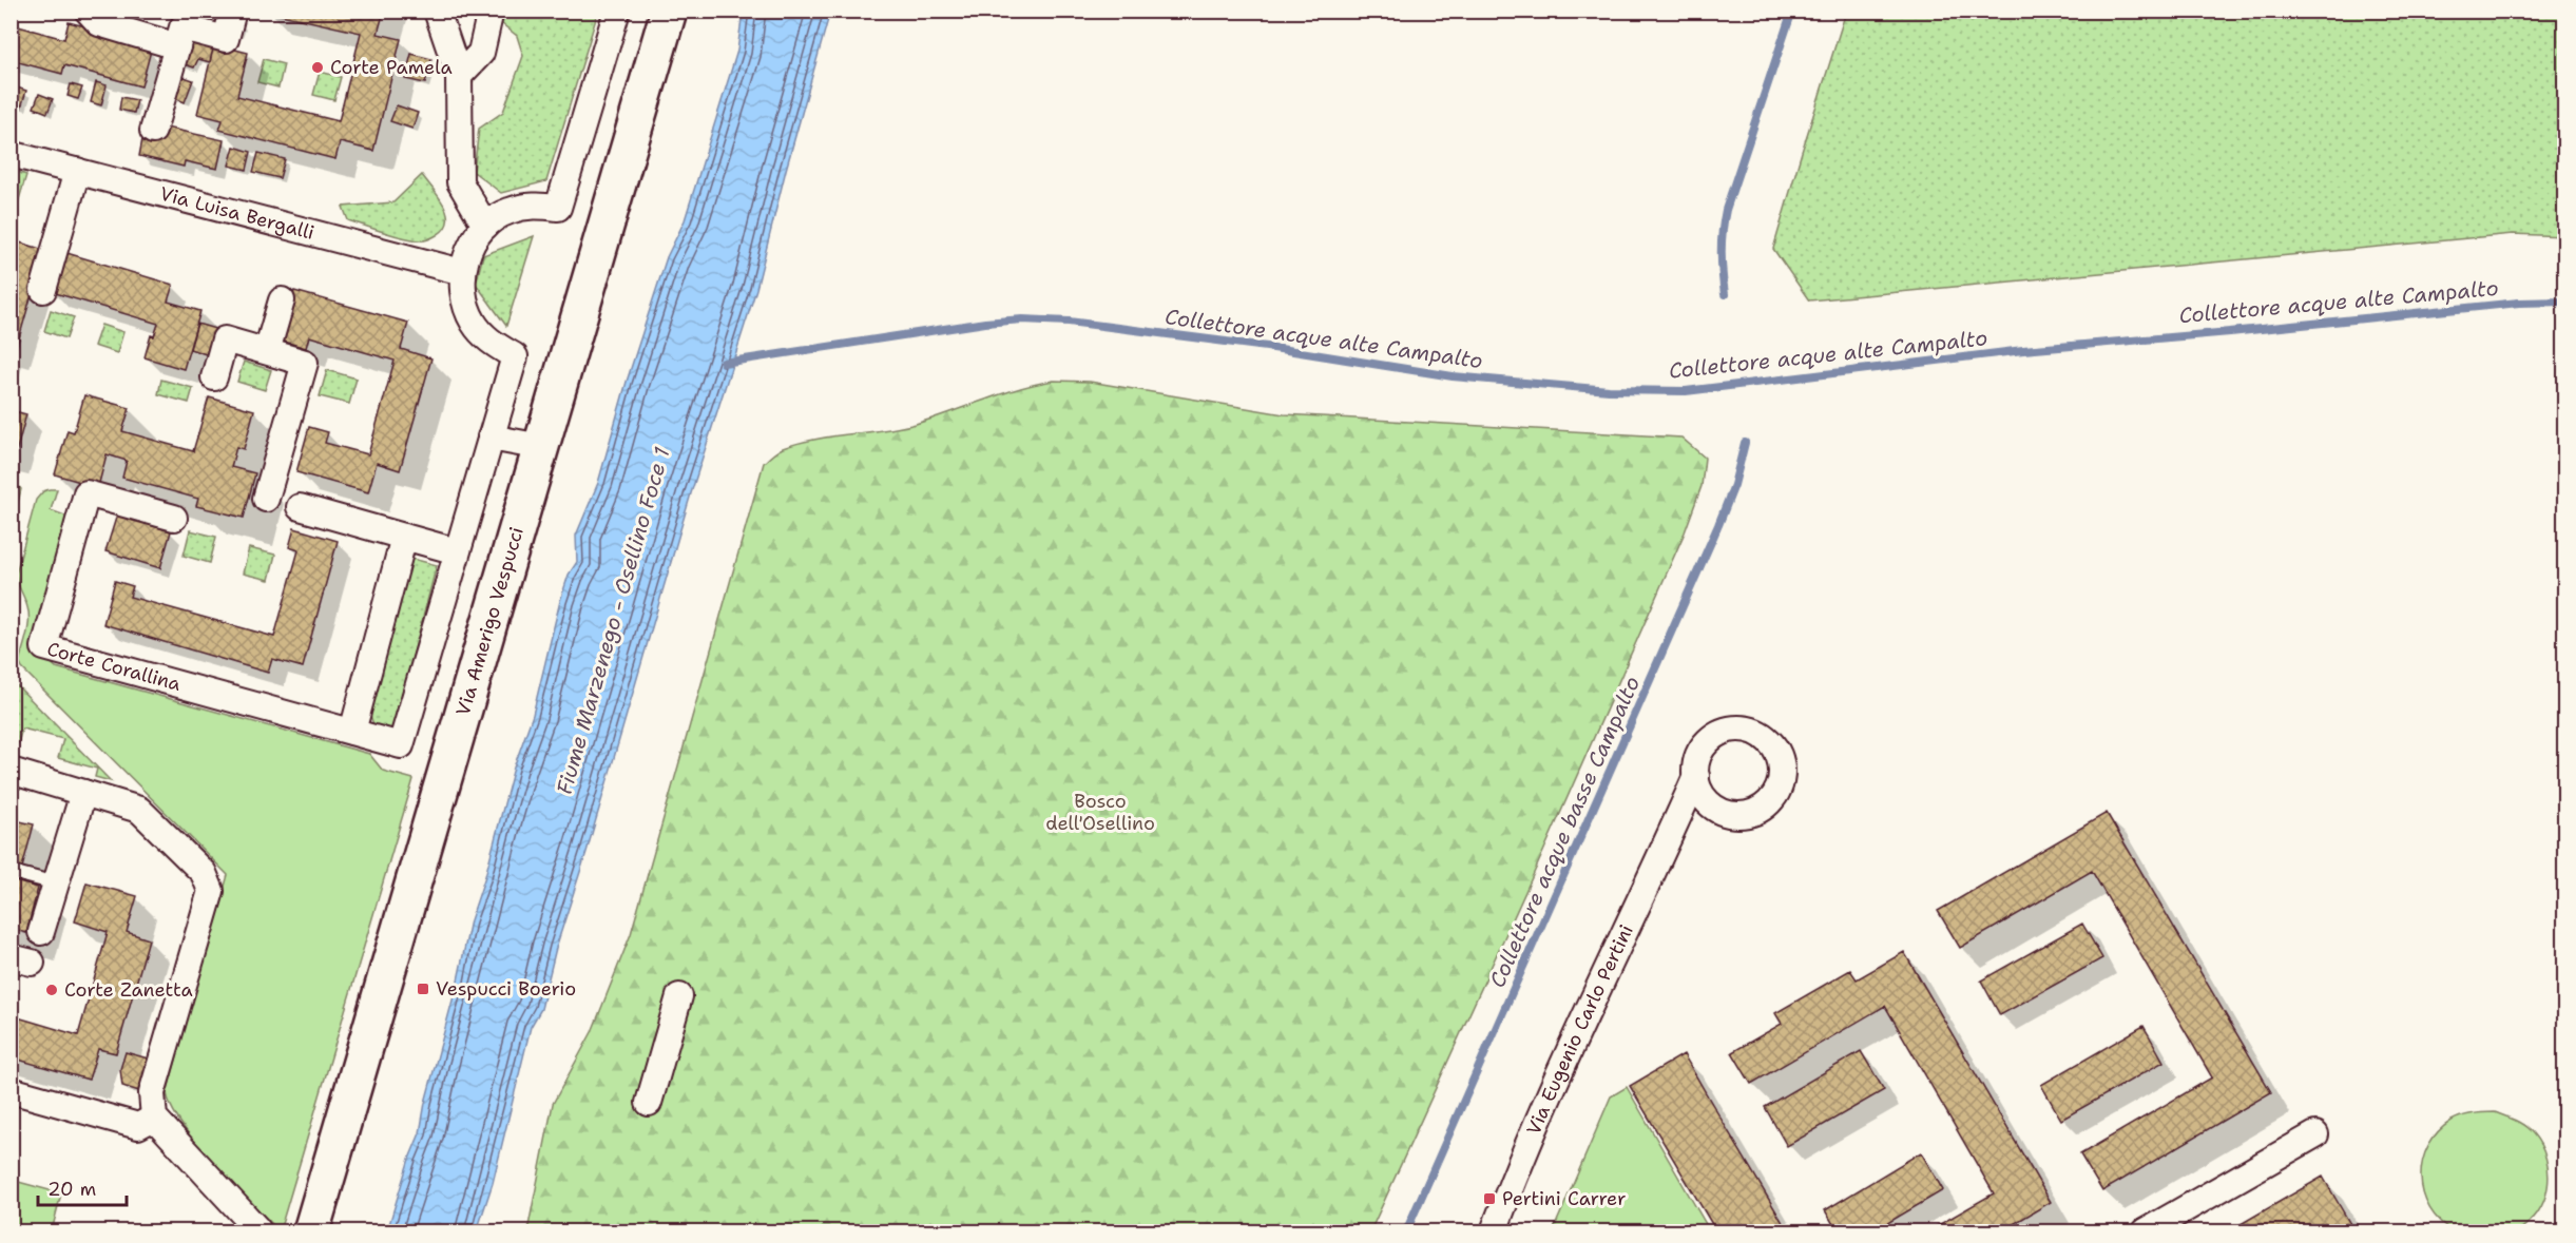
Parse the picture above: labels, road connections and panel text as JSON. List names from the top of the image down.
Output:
{
  "streets": {
    "main road": ["Via Amerigo Vespucci"],
    "street": ["Via Luisa Bergalli", "Corte Corallina", "Via Eugenio Carlo Pertini"]
  },
  "water": ["Collettore acque alte Campalto", "Fiume Marzenego - Osellino Foce 1", "Collettore acque basse Campalto"],
  "parks": ["Bosco dell'Osellino"],
  "places": {
    "other": ["Corte Pamela", "Corte Zanetta"],
    "transit": ["Vespucci Boerio", "Pertini Carrer"]
  },
  "scale_bar": "20 m"
}
